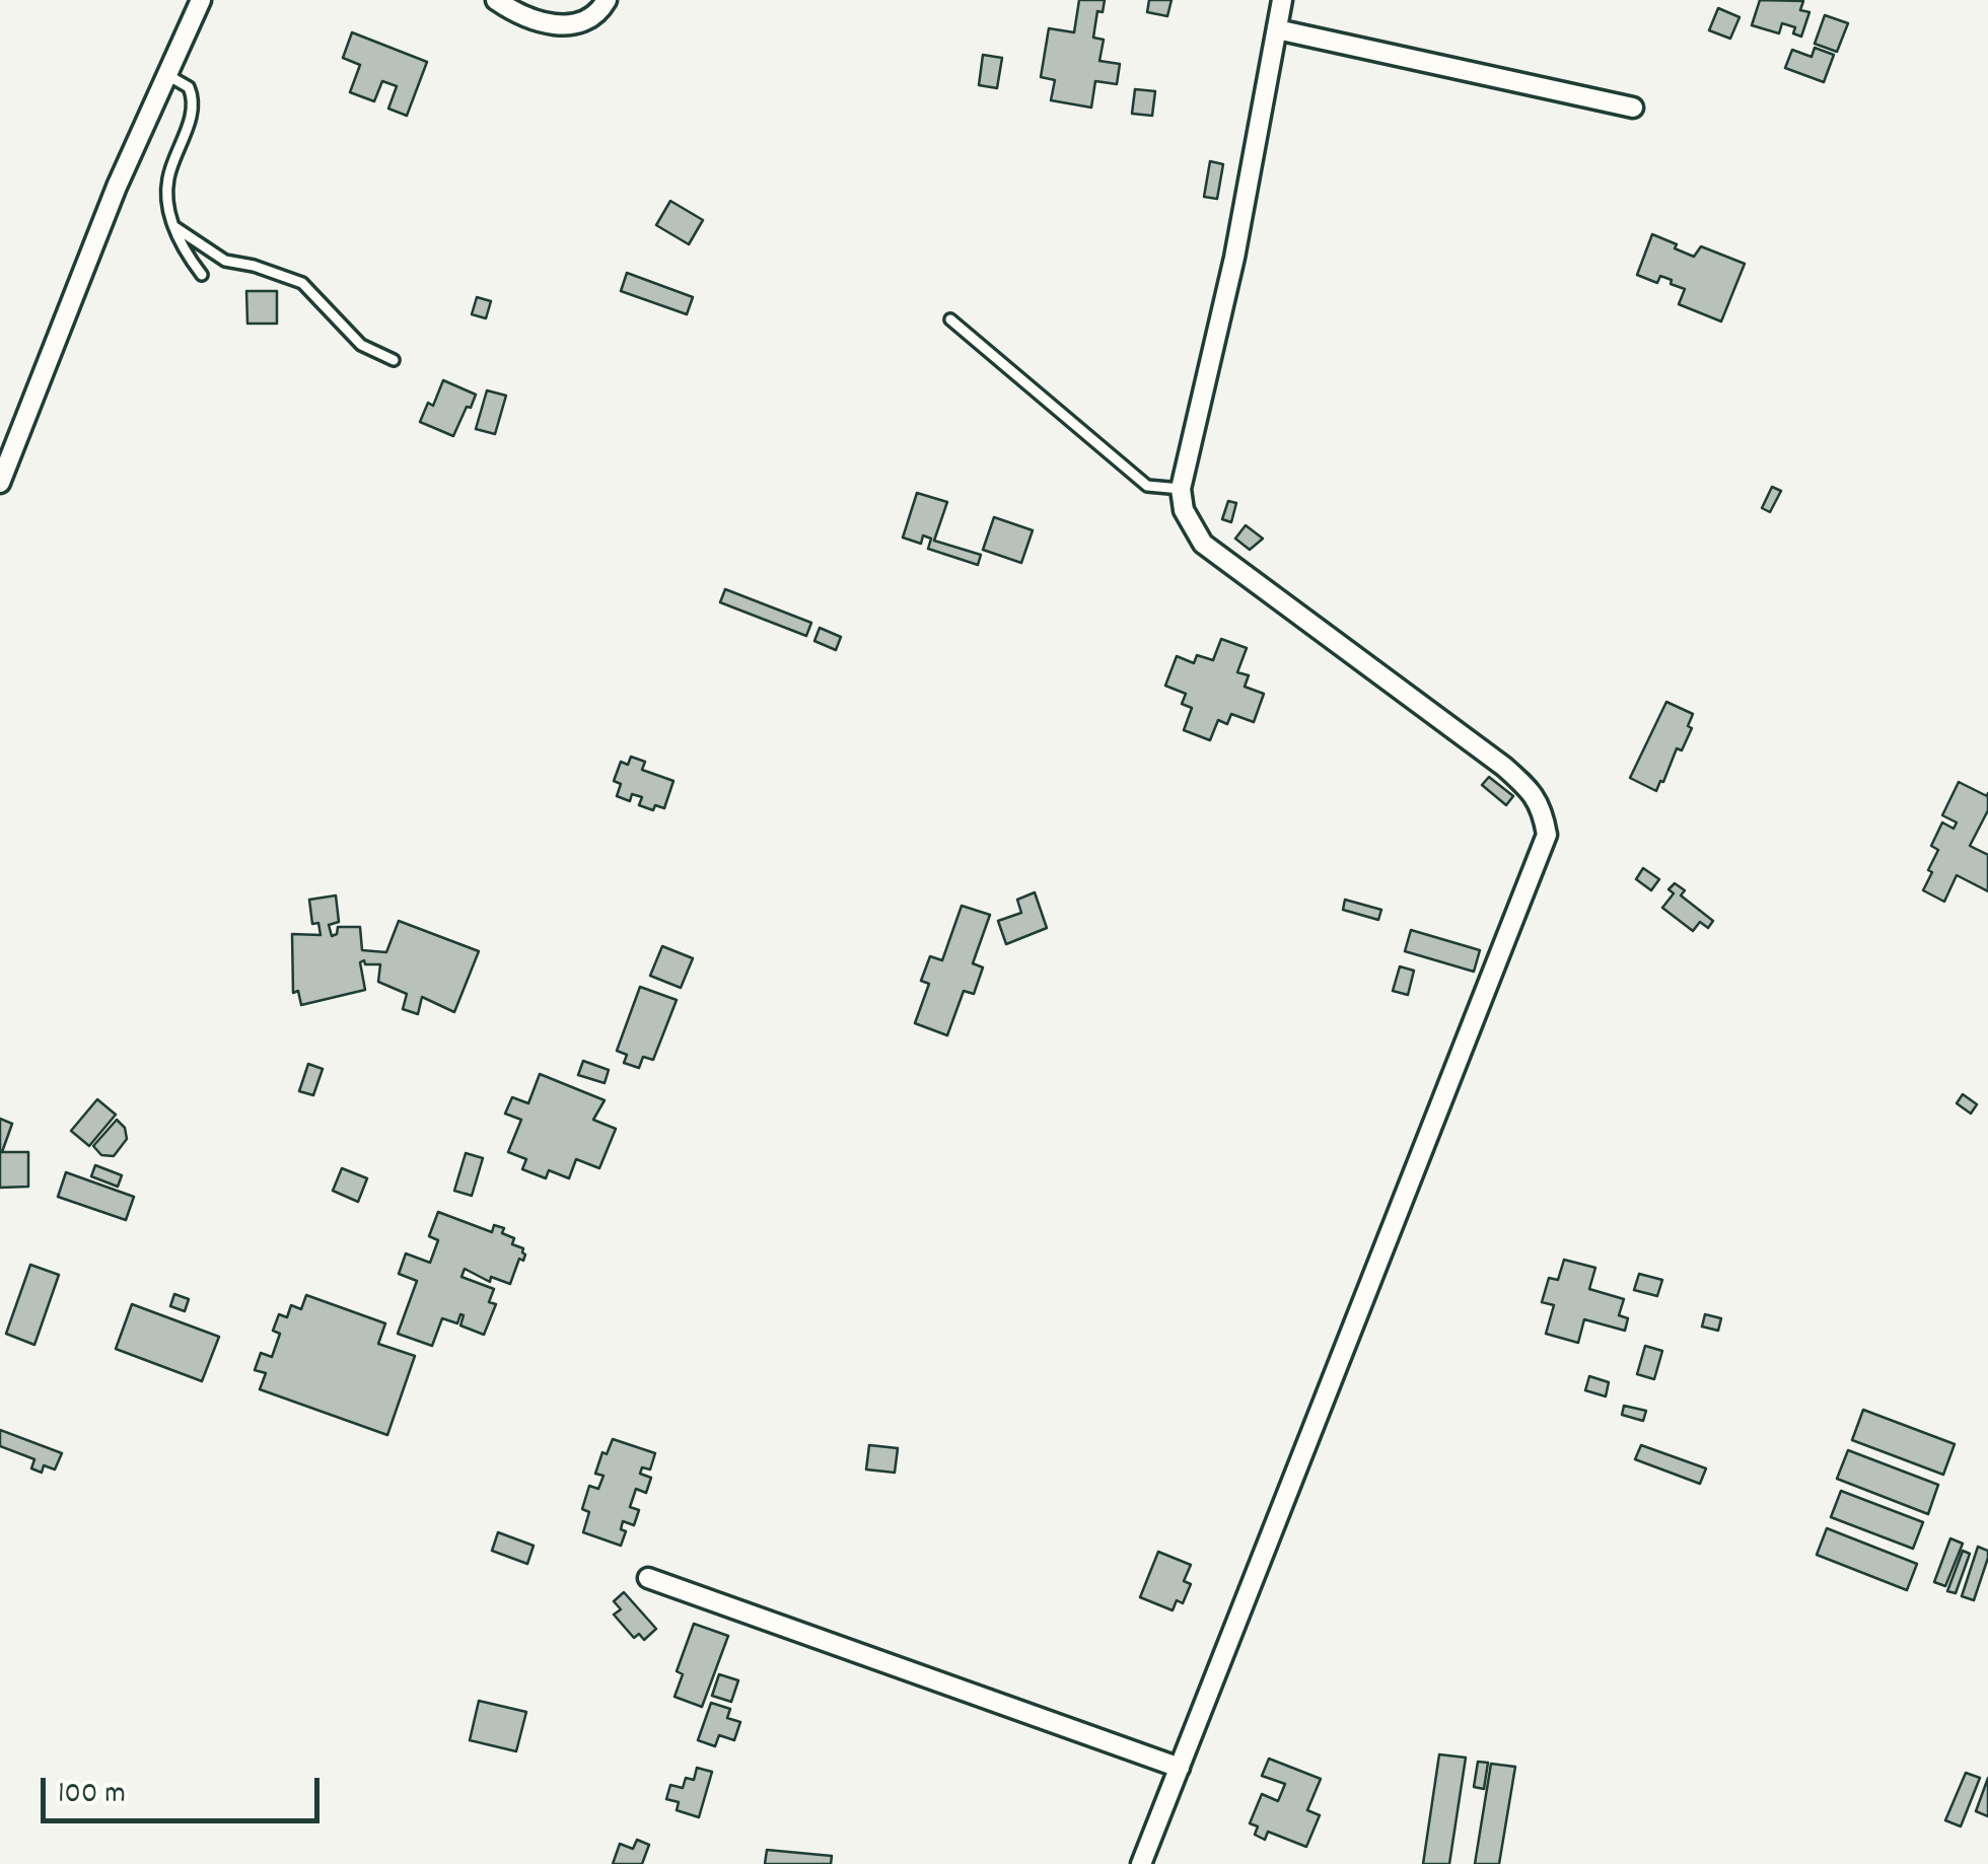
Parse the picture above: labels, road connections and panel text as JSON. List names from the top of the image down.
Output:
{
  "scale_bar": "100 m"
}
